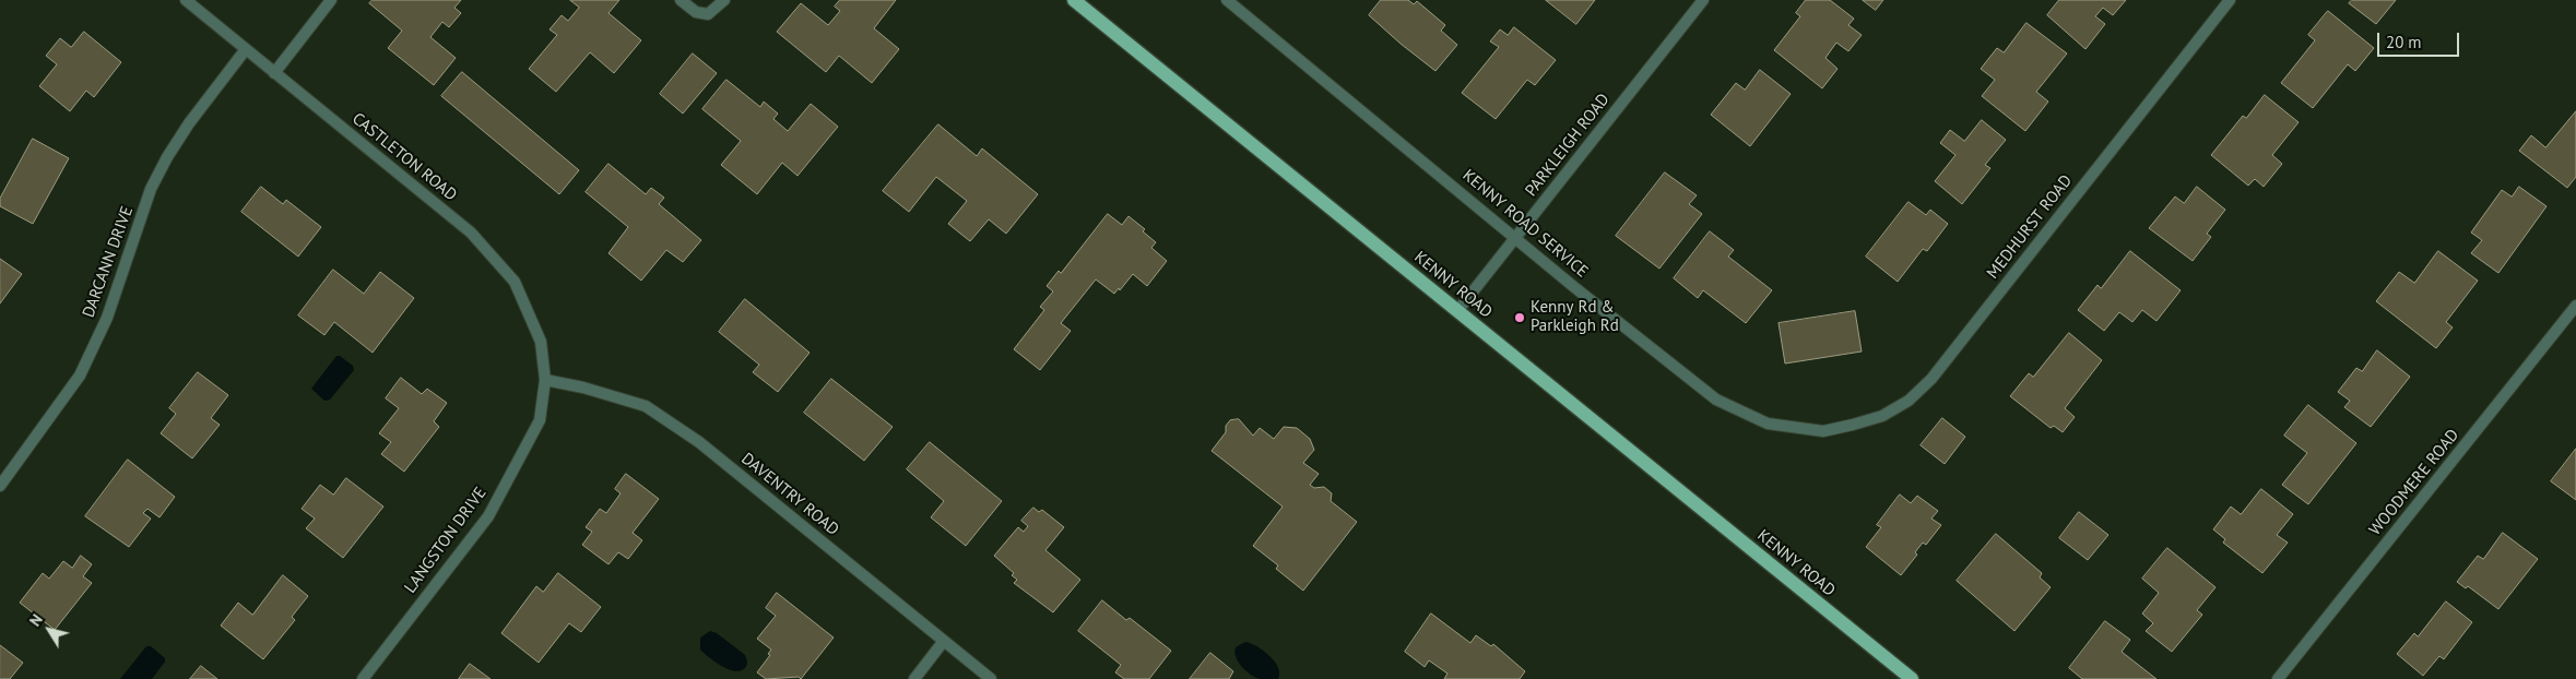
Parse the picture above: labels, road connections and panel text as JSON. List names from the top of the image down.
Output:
{
  "streets": {
    "main road": ["KENNY ROAD"],
    "street": [
      "PARKLEIGH ROAD",
      "CASTLETON ROAD",
      "KENNY ROAD SERVICE",
      "MEDHURST ROAD",
      "DARCANN DRIVE",
      "WOODMERE ROAD",
      "DAVENTRY ROAD",
      "LANGSTON DRIVE"
    ]
  },
  "crossings": [
    ["PARKLEIGH ROAD", "KENNY ROAD SERVICE"],
    ["PARKLEIGH ROAD", "KENNY ROAD"],
    ["CASTLETON ROAD", "DARCANN DRIVE"],
    ["CASTLETON ROAD", "DAVENTRY ROAD"],
    ["CASTLETON ROAD", "LANGSTON DRIVE"],
    ["KENNY ROAD SERVICE", "MEDHURST ROAD"],
    ["DAVENTRY ROAD", "LANGSTON DRIVE"]
  ],
  "places": ["Kenny Rd & Parkleigh Rd"],
  "scale_bar": "20 m",
  "north": "top left"
}
